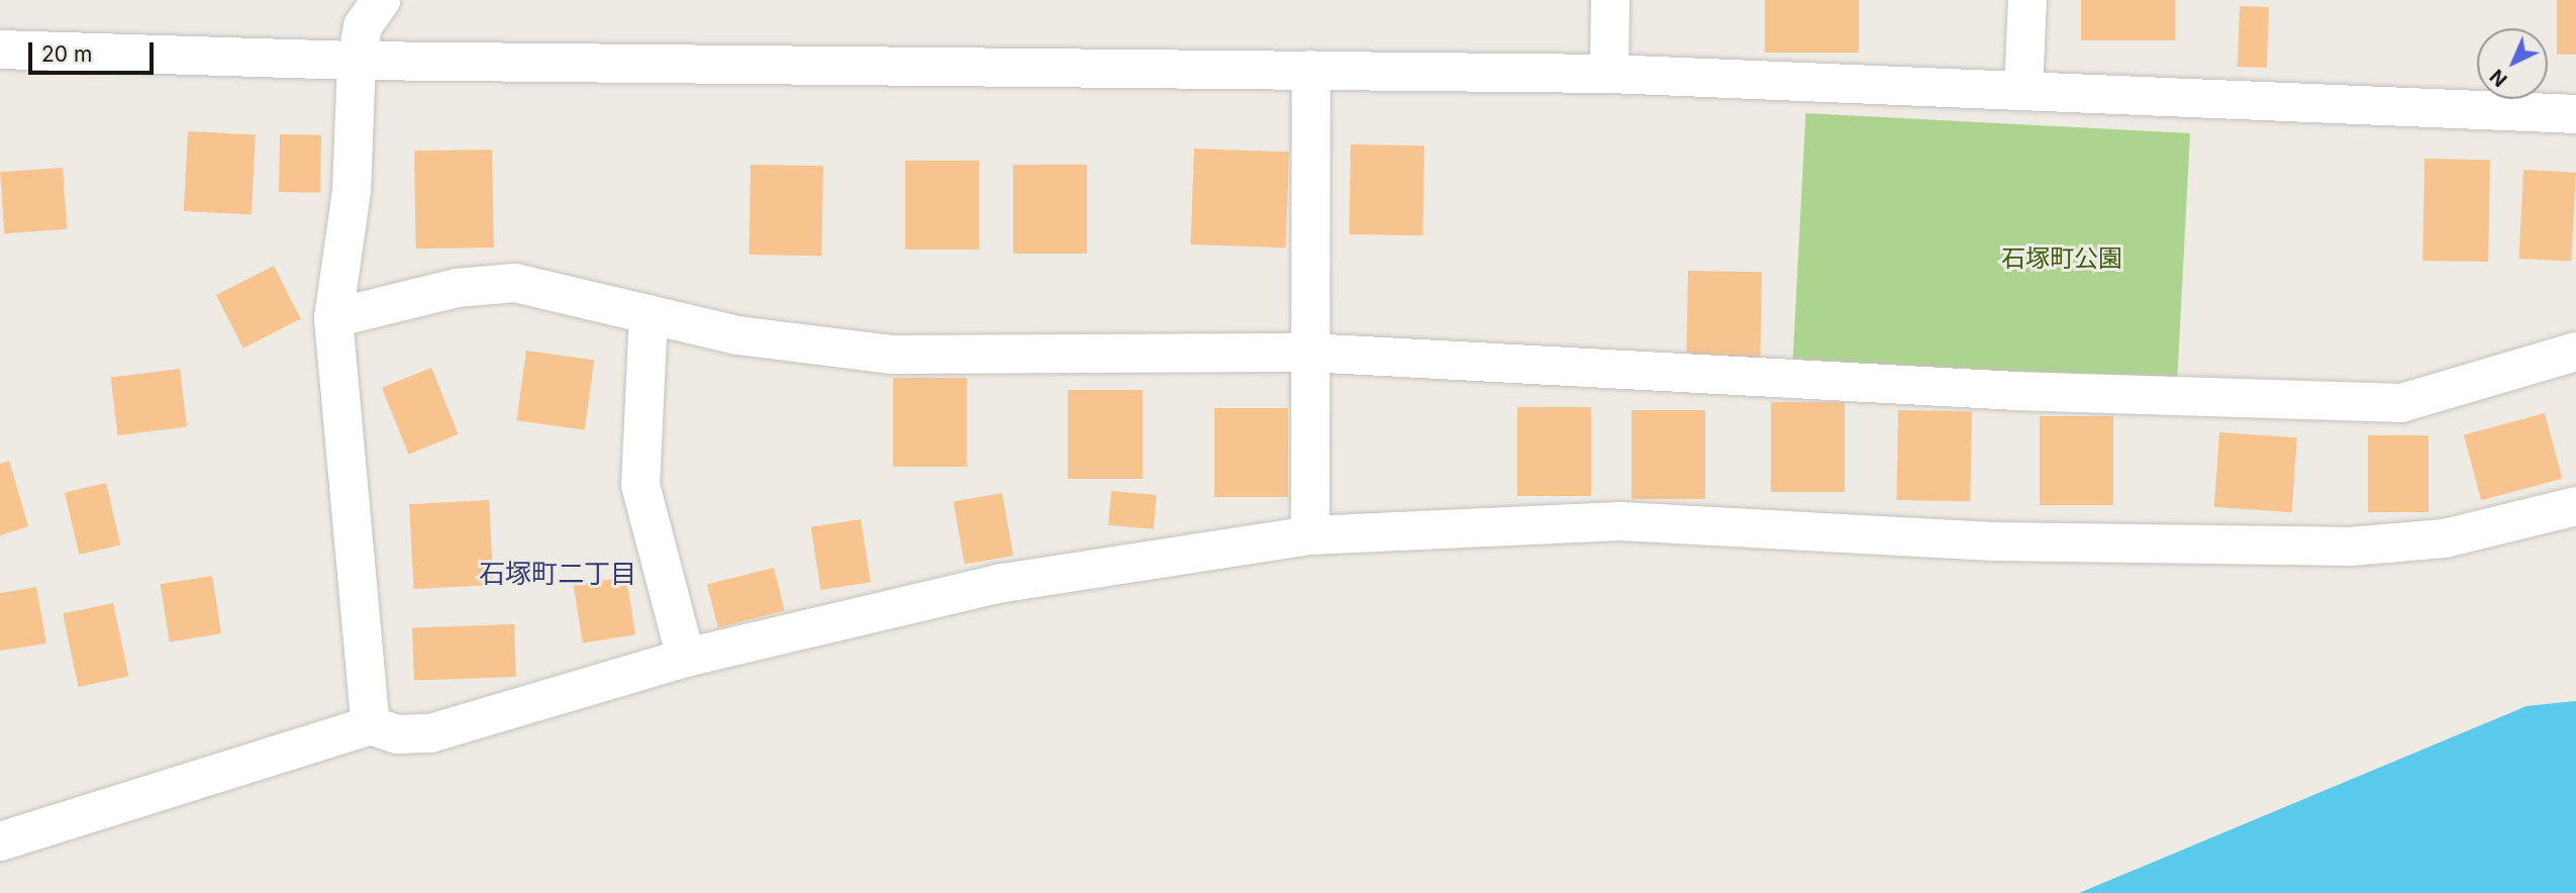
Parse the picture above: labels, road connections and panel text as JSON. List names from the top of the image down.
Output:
{
  "districts": ["石塚町二丁目"],
  "parks": ["石塚町公園"],
  "scale_bar": "20 m",
  "north": "bottom left"
}
